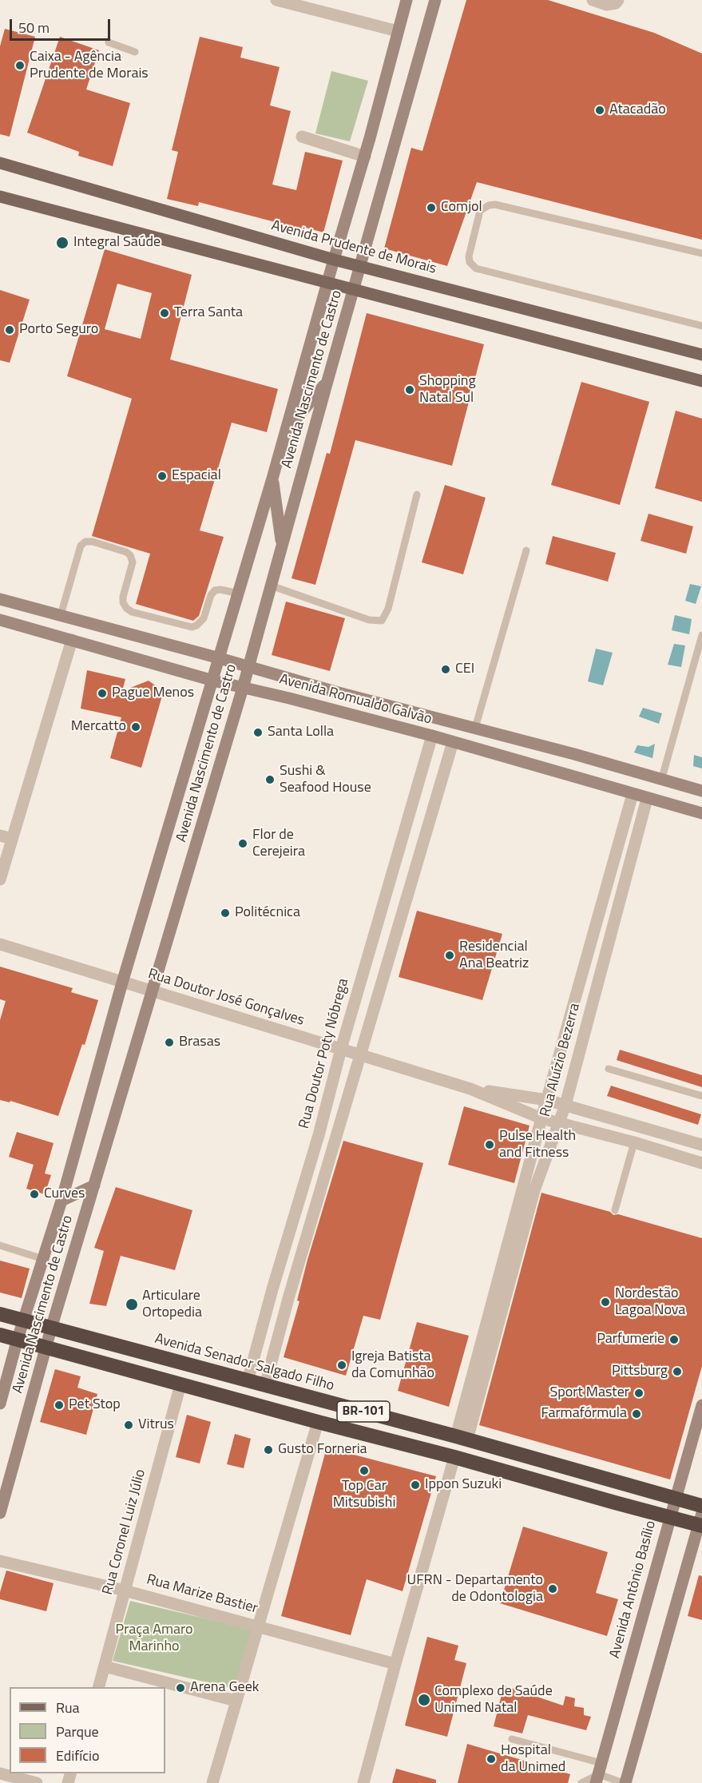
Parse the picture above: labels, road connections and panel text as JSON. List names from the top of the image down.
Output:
{
  "streets": {
    "highway": ["Avenida Senador Salgado Filho", "BR-101"],
    "main road": [
      "Avenida Prudente de Morais",
      "Avenida Nascimento de Castro",
      "Avenida Romualdo Galvão",
      "Avenida Antônio Basílio"
    ],
    "street": [
      "Rua Doutor José Gonçalves",
      "Rua Doutor Poty Nóbrega",
      "Rua Aluízio Bezerra",
      "Rua Coronel Luiz Júlio",
      "Rua Marize Bastier"
    ]
  },
  "crossings": [
    ["Avenida Prudente de Morais", "Avenida Nascimento de Castro"],
    ["Avenida Nascimento de Castro", "Avenida Romualdo Galvão"],
    ["Avenida Nascimento de Castro", "Rua Doutor José Gonçalves"],
    ["Avenida Nascimento de Castro", "Avenida Senador Salgado Filho"],
    ["Avenida Nascimento de Castro", "BR-101"],
    ["Avenida Romualdo Galvão", "Rua Doutor Poty Nóbrega"],
    ["Avenida Romualdo Galvão", "Rua Aluízio Bezerra"],
    ["Rua Doutor José Gonçalves", "Rua Doutor Poty Nóbrega"],
    ["Rua Doutor José Gonçalves", "Rua Aluízio Bezerra"],
    ["Rua Doutor Poty Nóbrega", "Avenida Senador Salgado Filho"],
    ["Rua Aluízio Bezerra", "Avenida Senador Salgado Filho"],
    ["Avenida Senador Salgado Filho", "Avenida Antônio Basílio"],
    ["BR-101", "Rua Coronel Luiz Júlio"],
    ["BR-101", "Avenida Antônio Basílio"],
    ["Rua Coronel Luiz Júlio", "Rua Marize Bastier"]
  ],
  "parks": ["Praça Amaro Marinho"],
  "places": [
    "Caixa - Agência Prudente de Morais",
    "Atacadão",
    "Comjol",
    "Integral Saúde",
    "Terra Santa",
    "Porto Seguro",
    "Shopping Natal Sul",
    "Espacial",
    "CEI",
    "Pague Menos",
    "Mercatto",
    "Santa Lolla",
    "Sushi & Seafood House",
    "Flor de Cerejeira",
    "Politécnica",
    "Residencial Ana Beatriz",
    "Brasas",
    "Pulse Health and Fitness",
    "Curves",
    "Nordestão Lagoa Nova",
    "Articulare Ortopedia",
    "Parfumerie",
    "Igreja Batista da Comunhão",
    "Pittsburg",
    "Sport Master",
    "Pet Stop",
    "Farmafórmula",
    "Vitrus",
    "Gusto Forneria",
    "Top Car Mitsubishi",
    "Ippon Suzuki",
    "UFRN - Departamento de Odontologia",
    "Arena Geek",
    "Complexo de Saúde Unimed Natal",
    "Hospital da Unimed"
  ],
  "legend": ["Rua", "Parque", "Edifício"],
  "scale_bar": "50 m"
}
